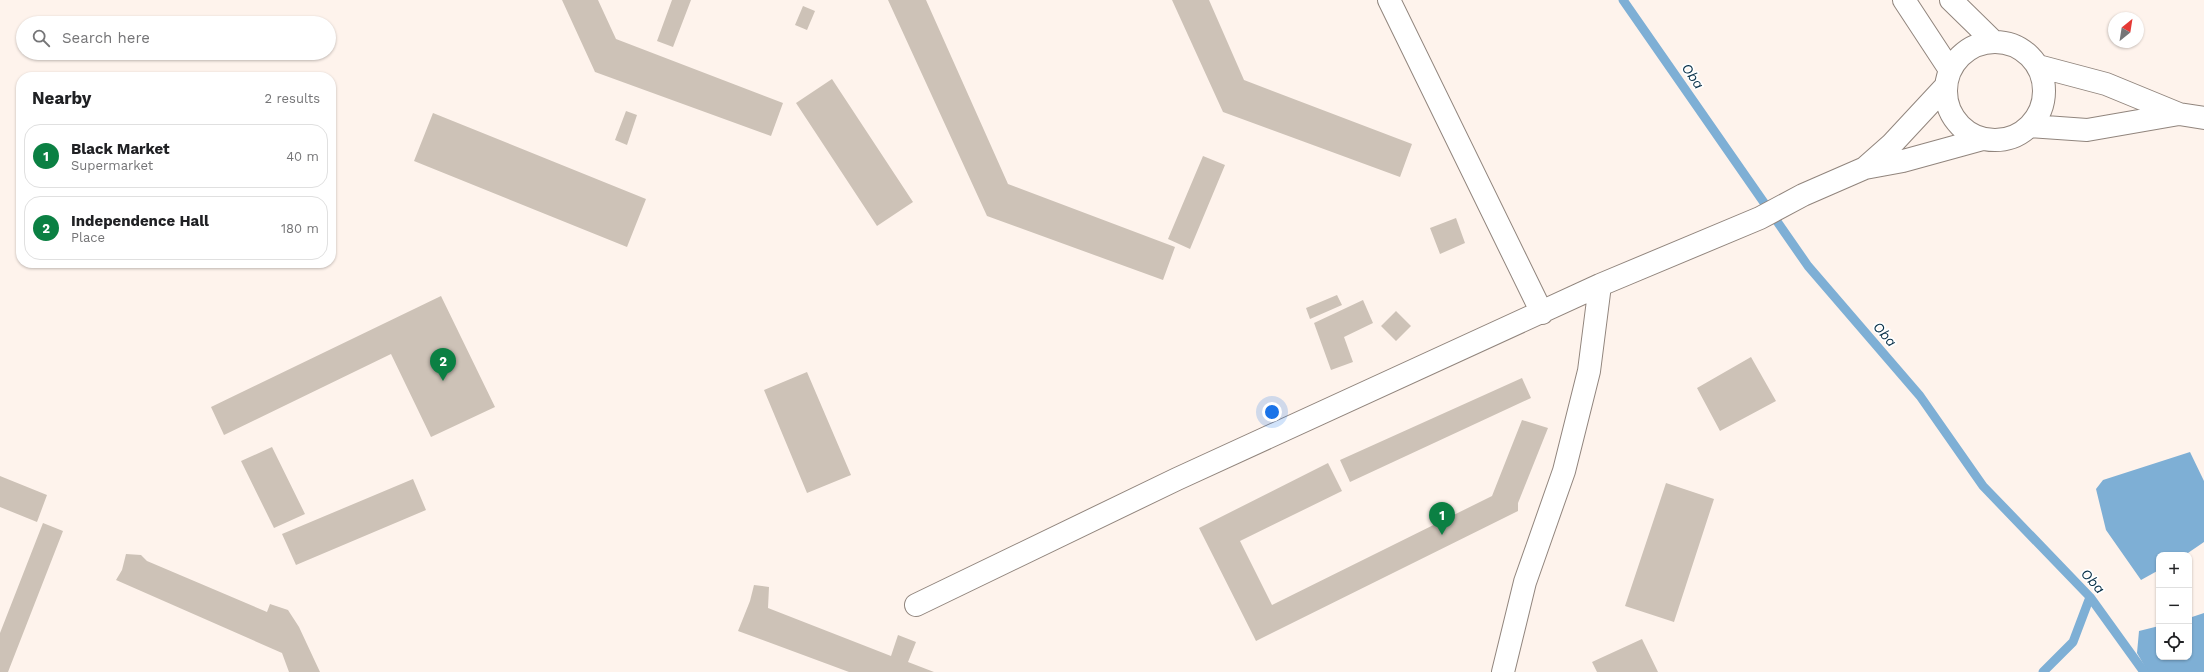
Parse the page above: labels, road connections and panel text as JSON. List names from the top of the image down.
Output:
{
  "water": ["Oba"],
  "north": "top right",
  "page": {
    "search": "Search here",
    "heading": ["Nearby", "2 results"],
    "list": [
      {
        "mark": "1",
        "name": "Black Market",
        "note": "Supermarket",
        "value": "40 m"
      },
      {
        "mark": "2",
        "name": "Independence Hall",
        "note": "Place",
        "value": "180 m"
      }
    ],
    "pins": ["2", "1"],
    "map_buttons": ["+", "−"]
  }
}
